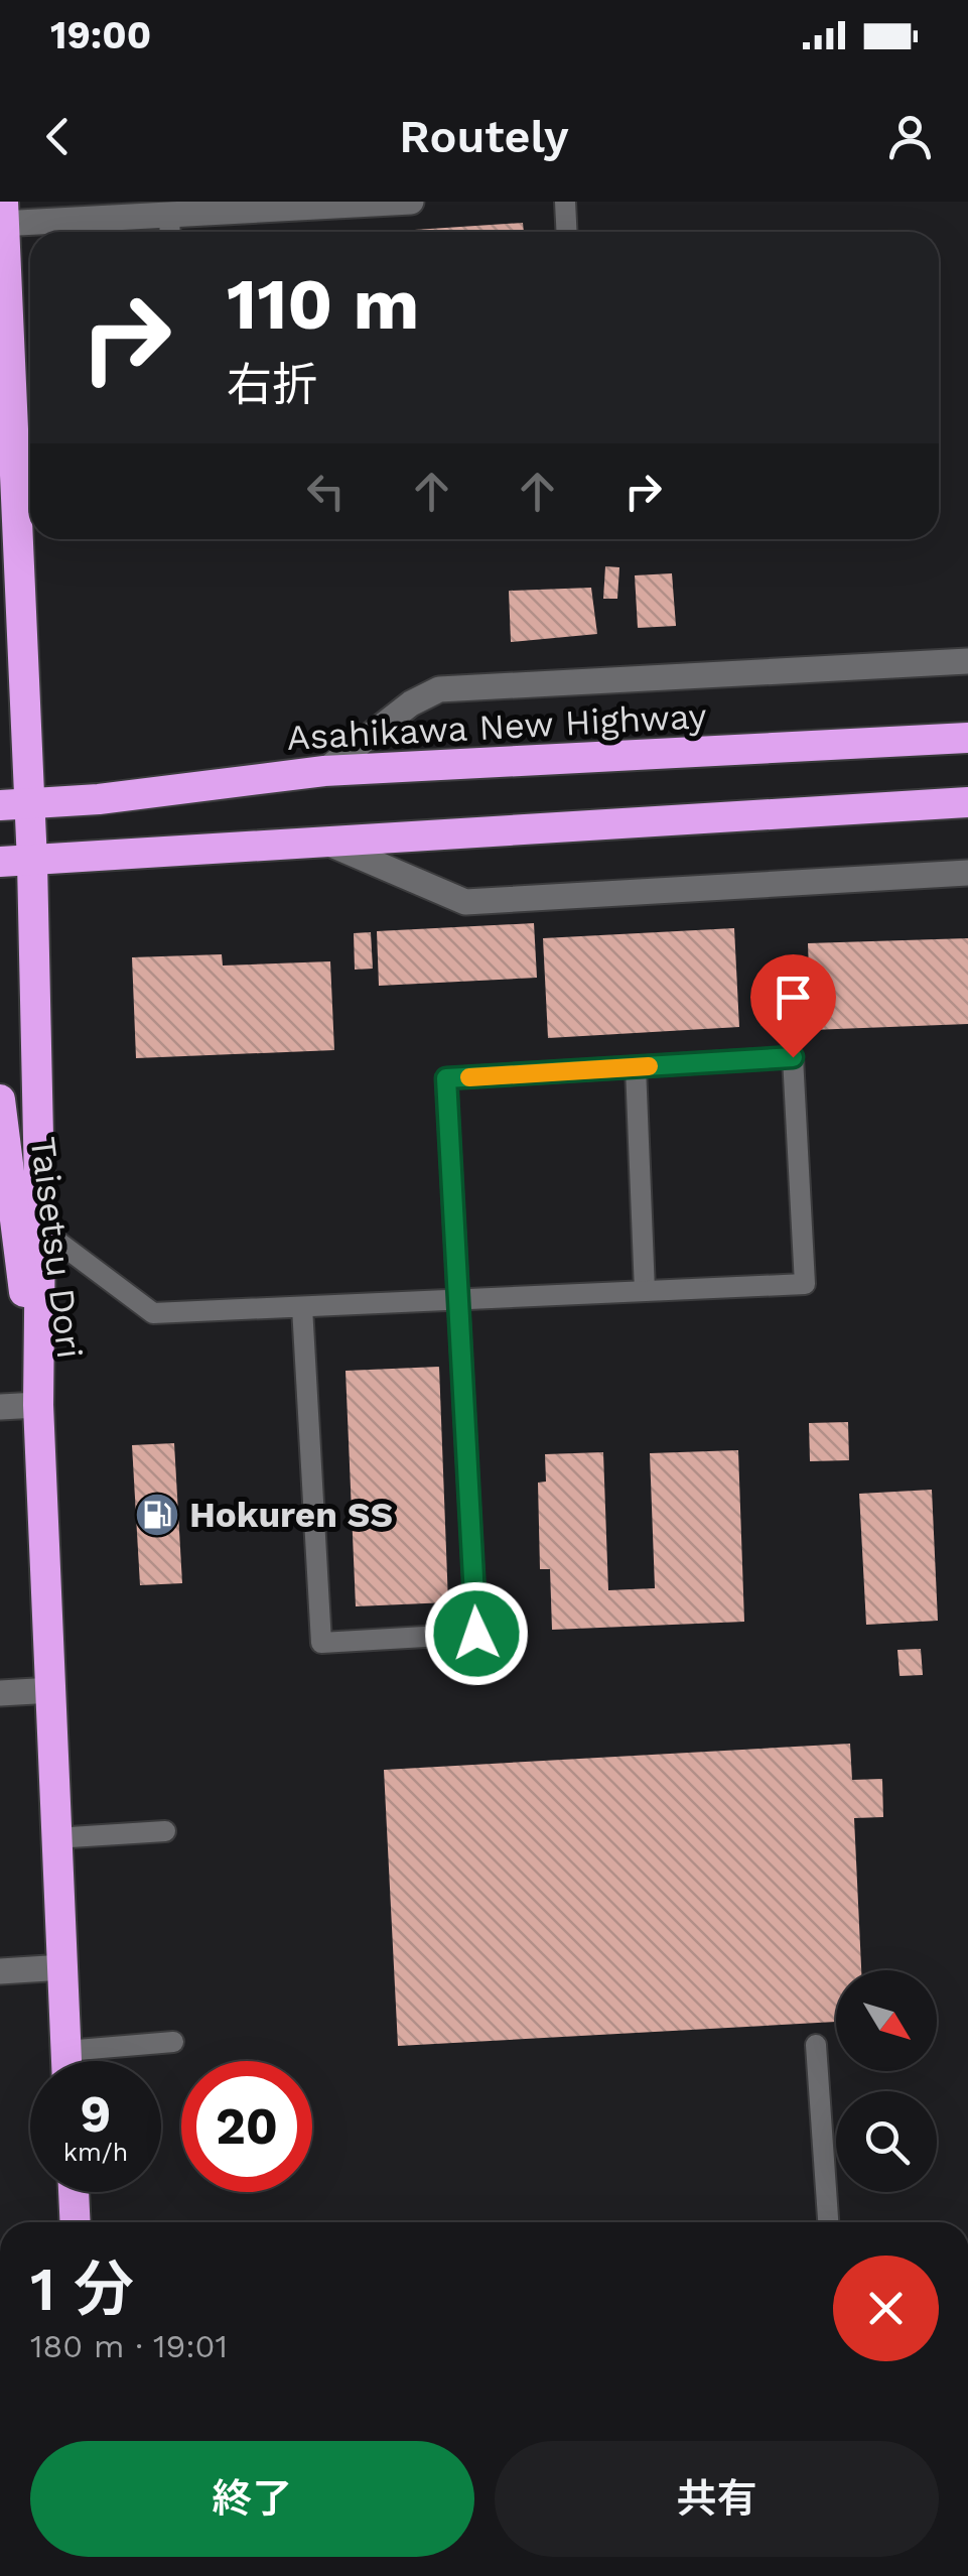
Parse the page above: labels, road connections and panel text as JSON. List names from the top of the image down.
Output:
{
  "streets": {
    "highway": ["Asahikawa New Highway", "Taisetsu Dori"]
  },
  "crossings": [
    ["Asahikawa New Highway", "Taisetsu Dori"]
  ],
  "places": {
    "fuel station": ["Hokuren SS"]
  },
  "north": "bottom right",
  "page": {
    "status": "19:00",
    "header": "Routely",
    "turn": ["110 m", "右折"],
    "speed": "9 km/h",
    "limit": "20",
    "heading": ["1 分", "180 m · 19:01"],
    "buttons": ["終了", "共有"]
  }
}
